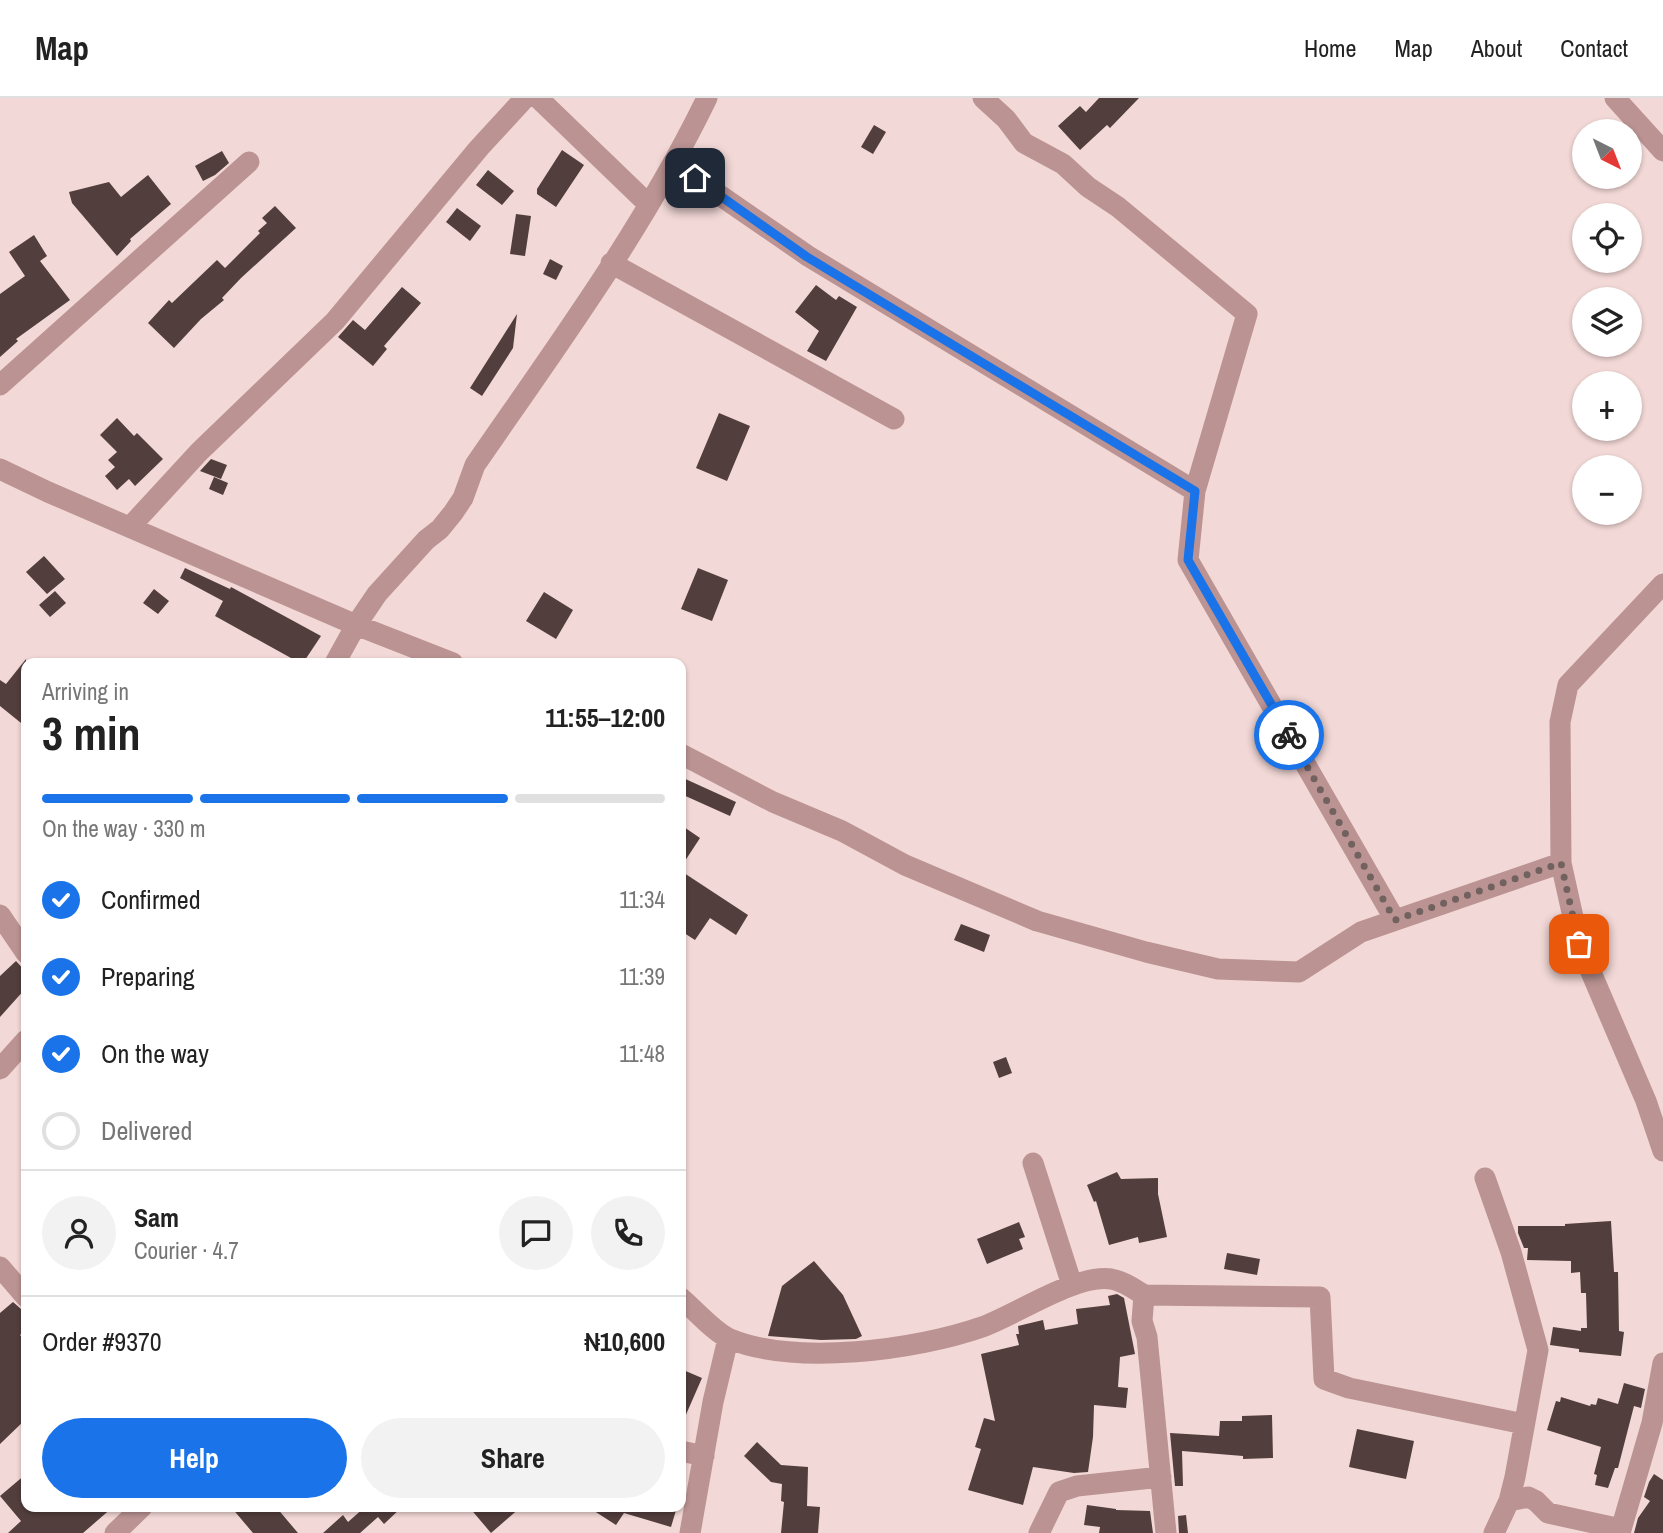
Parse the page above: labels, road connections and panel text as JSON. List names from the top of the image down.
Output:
{
  "north": "bottom right",
  "page": {
    "header": "Map",
    "nav": [
      "Home",
      "Map",
      "About",
      "Contact"
    ],
    "map_buttons": ["+", "−"],
    "heading": ["3 min", "Arriving in", "11:55–12:00"],
    "panel": [
      "Sam",
      "Courier · 4.7",
      "Order #9370",
      "₦10,600"
    ],
    "bar": "On the way · 330 m",
    "list": [
      ["Confirmed", "11:34"],
      ["Preparing", "11:39"],
      ["On the way", "11:48"],
      "Delivered"
    ],
    "buttons": ["Help", "Share"]
  }
}
